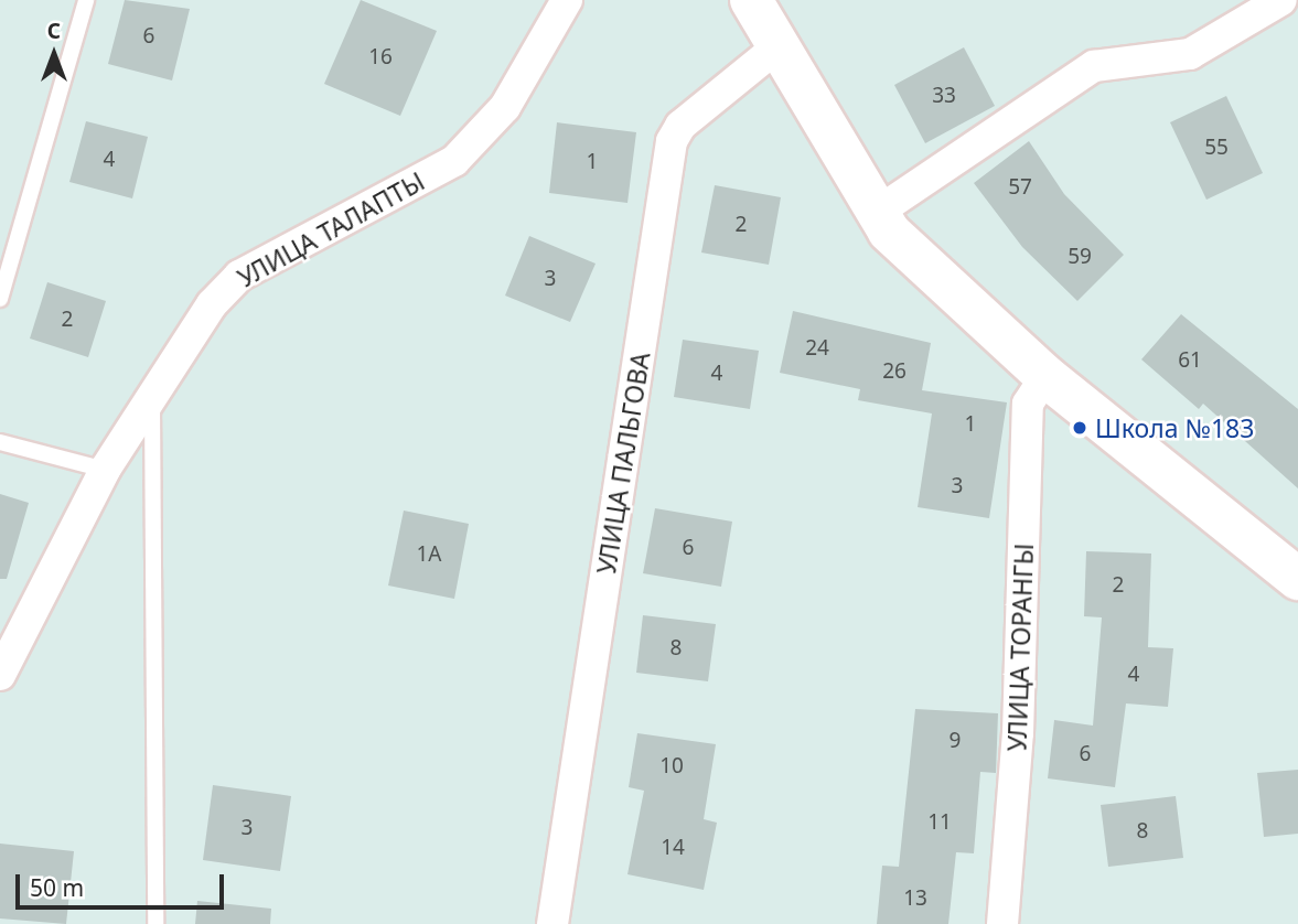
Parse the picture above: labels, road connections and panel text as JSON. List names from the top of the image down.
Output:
{
  "streets": {
    "street": ["УЛИЦА ТАЛАПТЫ", "УЛИЦА ПАЛЬГОВА", "УЛИЦА ТОРАНГЫ"]
  },
  "places": ["Школа №183"],
  "house_numbers": [
    "6",
    "16",
    "33",
    "55",
    "4",
    "1",
    "57",
    "2",
    "59",
    "3",
    "2",
    "24",
    "61",
    "26",
    "4",
    "1",
    "3",
    "6",
    "1А",
    "2",
    "8",
    "4",
    "9",
    "6",
    "10",
    "11",
    "3",
    "8",
    "14",
    "13"
  ],
  "scale_bar": "50 m",
  "north": "top"
}
